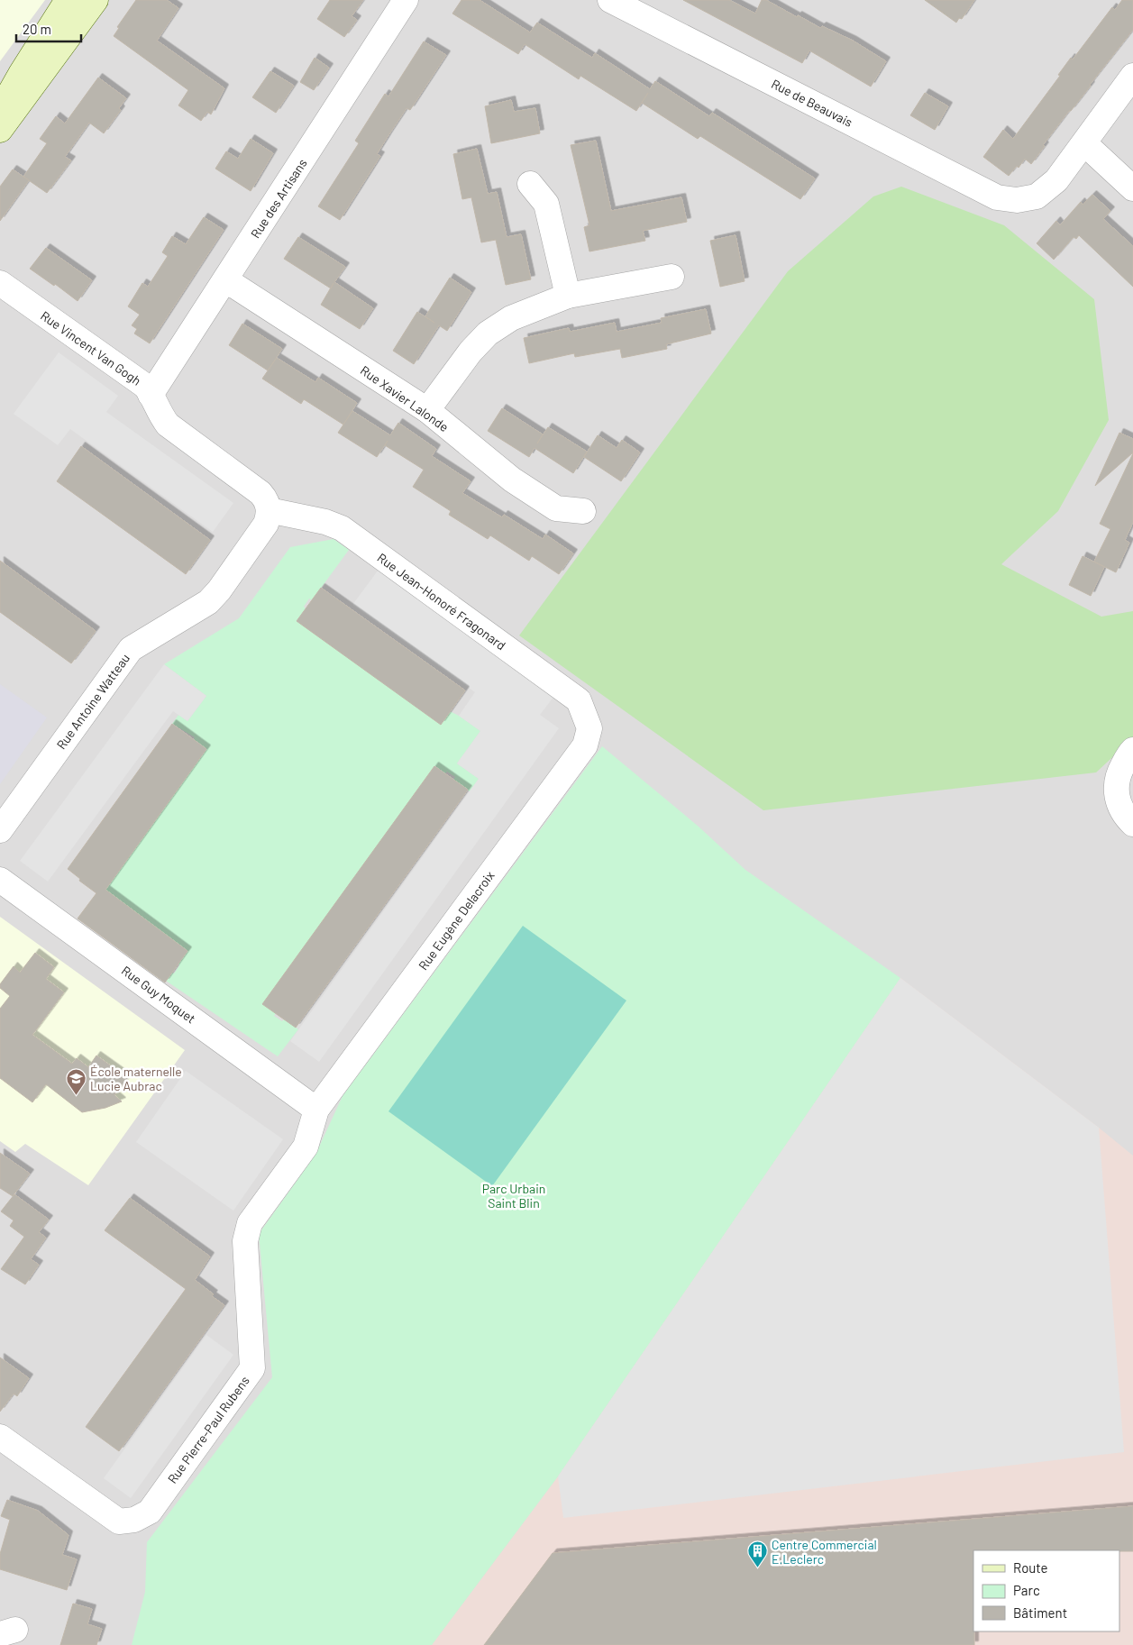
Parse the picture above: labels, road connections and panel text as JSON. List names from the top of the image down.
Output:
{
  "streets": {
    "street": [
      "Rue de Beauvais",
      "Rue des Artisans",
      "Rue Vincent Van Gogh",
      "Rue Xavier Lalonde",
      "Rue Jean-Honoré Fragonard",
      "Rue Antoine Watteau",
      "Rue Eugène Delacroix",
      "Rue Guy Moquet",
      "Rue Pierre-Paul Rubens"
    ]
  },
  "crossings": [
    ["Rue des Artisans", "Rue Vincent Van Gogh"],
    ["Rue des Artisans", "Rue Xavier Lalonde"],
    ["Rue Vincent Van Gogh", "Rue Jean-Honoré Fragonard"],
    ["Rue Vincent Van Gogh", "Rue Antoine Watteau"],
    ["Rue Jean-Honoré Fragonard", "Rue Antoine Watteau"],
    ["Rue Jean-Honoré Fragonard", "Rue Eugène Delacroix"],
    ["Rue Eugène Delacroix", "Rue Guy Moquet"],
    ["Rue Eugène Delacroix", "Rue Pierre-Paul Rubens"],
    ["Rue Guy Moquet", "Rue Pierre-Paul Rubens"]
  ],
  "parks": ["Parc Urbain Saint Blin"],
  "places": {
    "school or university": ["École maternelle Lucie Aubrac"],
    "building": ["Centre Commercial E.Leclerc"]
  },
  "legend": ["Route", "Parc", "Bâtiment"],
  "scale_bar": "20 m"
}
